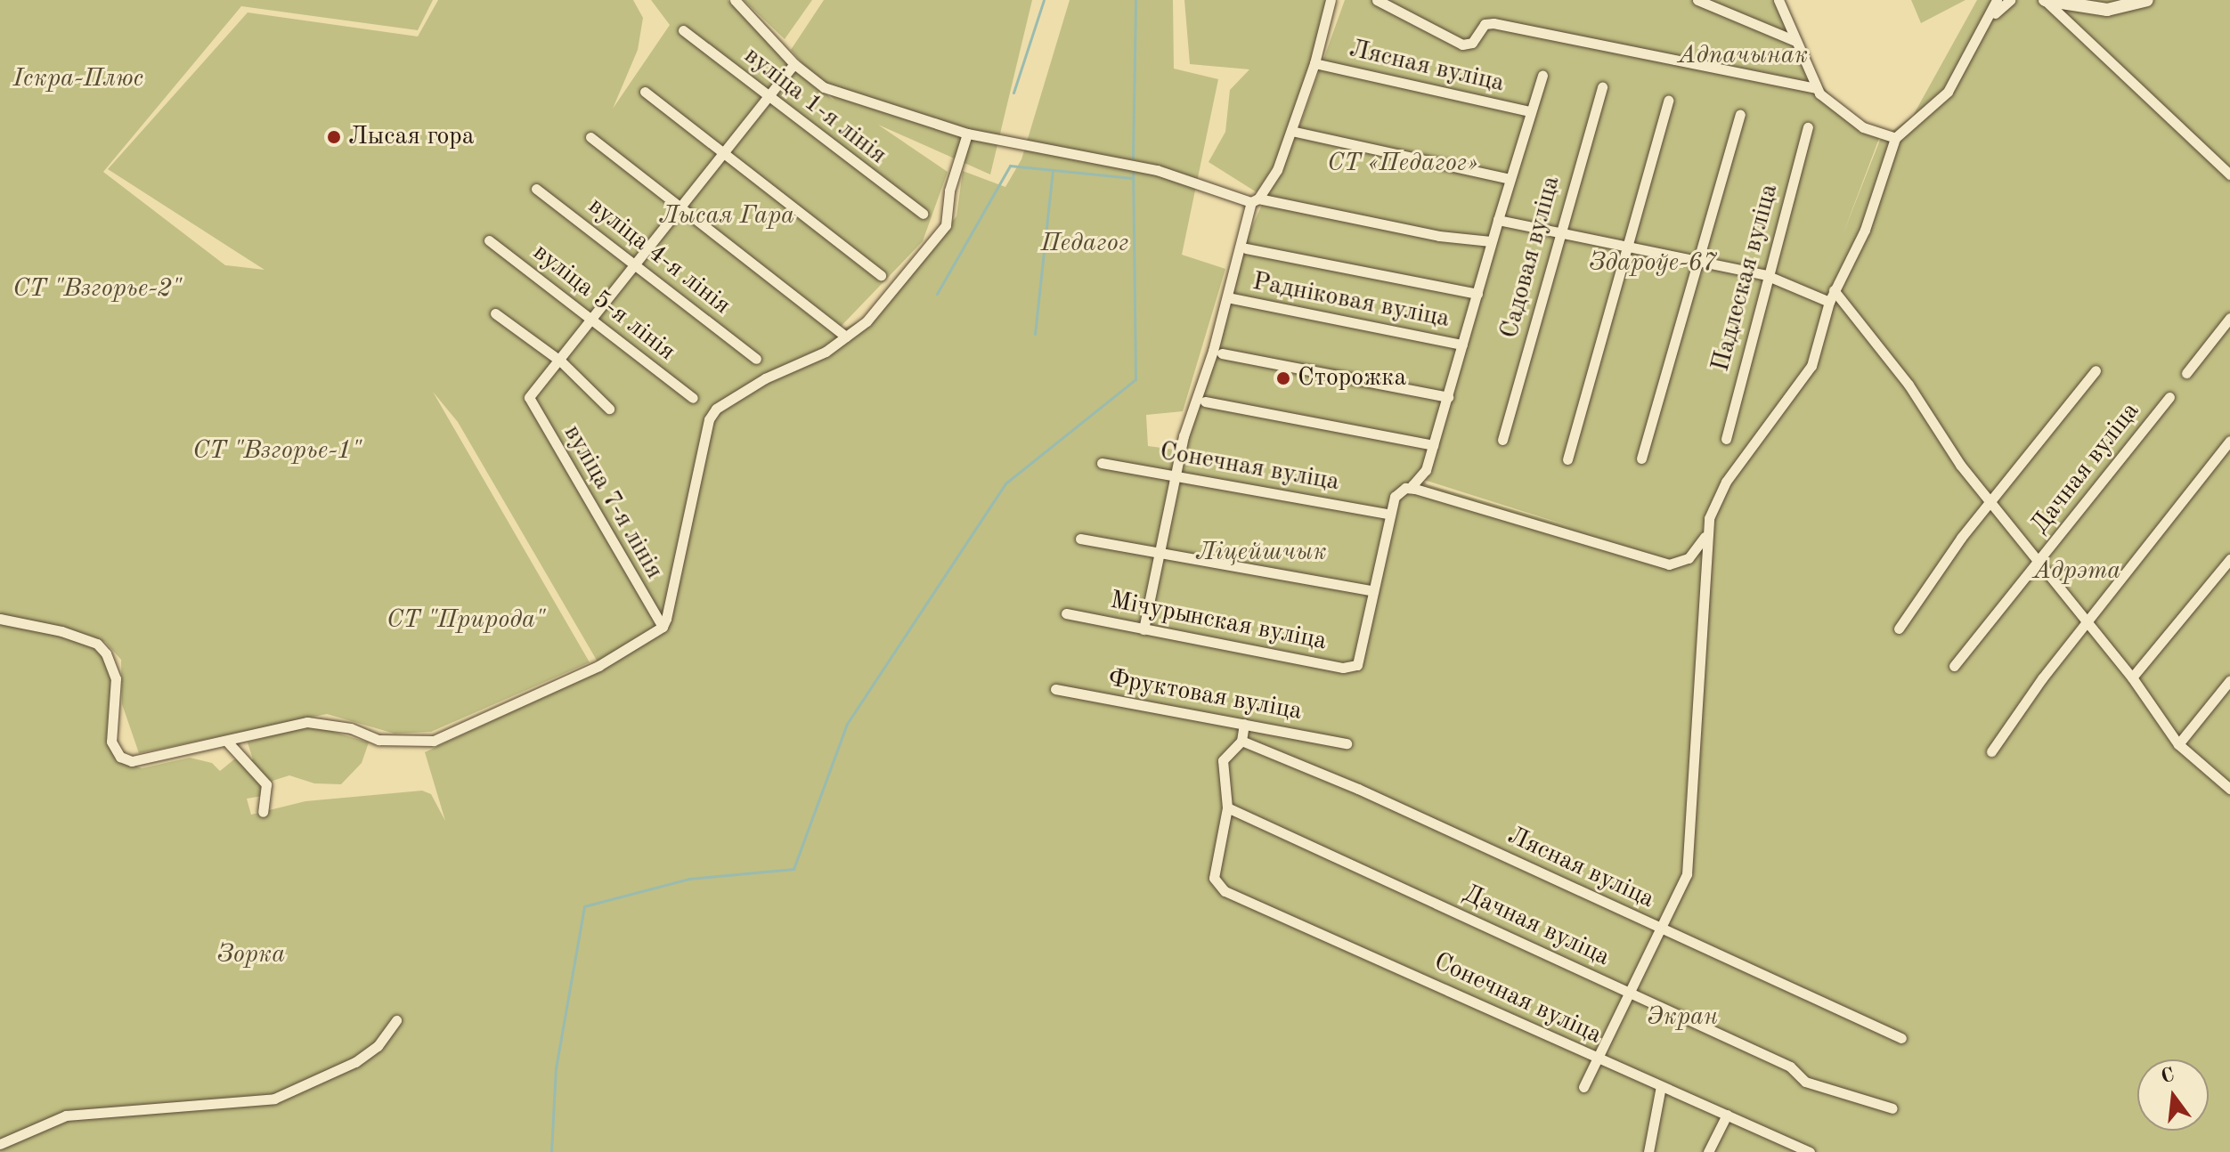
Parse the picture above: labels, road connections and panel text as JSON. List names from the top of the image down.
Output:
{
  "streets": {
    "street": [
      "Лясная вуліца",
      "вуліца 1-я лінія",
      "вуліца 4-я лінія",
      "Садовая вуліца",
      "Падлеская вуліца",
      "Радніковая вуліца",
      "вуліца 5-я лінія",
      "Сонечная вуліца",
      "Дачная вуліца",
      "вуліца 7-я лінія",
      "Мічурынская вуліца",
      "Фруктовая вуліца"
    ]
  },
  "crossings": [
    ["Сонечная вуліца", "Дачная вуліца"]
  ],
  "parks": [
    "Адпачынак",
    "Іскра-Плюс",
    "СТ «Педагог»",
    "Лысая Гара",
    "Педагог",
    "Здароўе-67",
    "СТ \"Взгорье-2\"",
    "СТ \"Взгорье-1\"",
    "Ліцейшчык",
    "Адрэта",
    "СТ \"Природа\"",
    "Зорка",
    "Экран"
  ],
  "places": ["Лысая гора", "Сторожка"],
  "north": "top"
}
